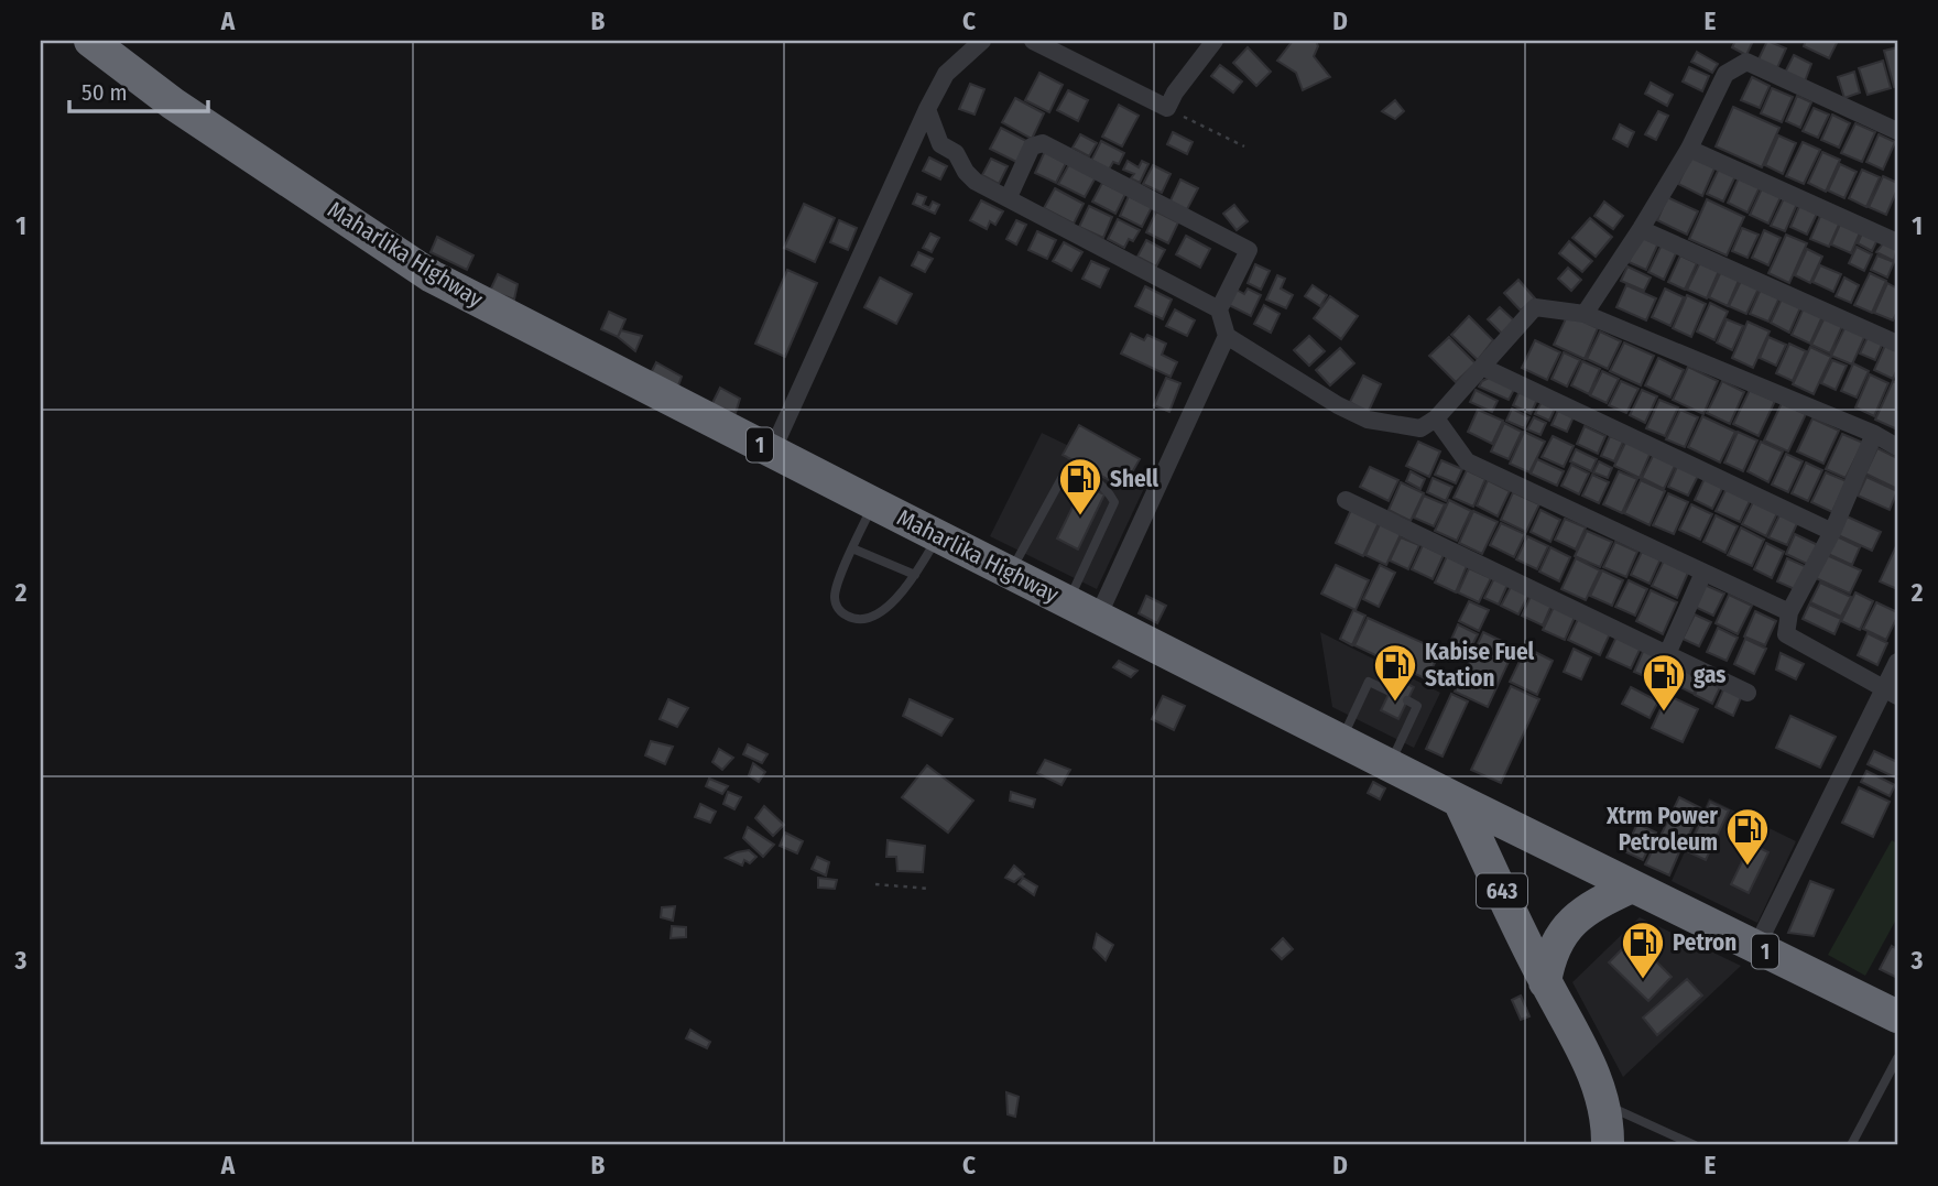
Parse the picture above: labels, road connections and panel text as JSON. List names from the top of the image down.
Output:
{
  "streets": {
    "highway": ["Maharlika Highway", "1", "643"]
  },
  "crossings": [
    ["Maharlika Highway", "643"]
  ],
  "places": {
    "fuel station": [
      "Shell",
      "Kabise Fuel Station",
      "gas",
      "Xtrm Power Petroleum",
      "Petron"
    ]
  },
  "scale_bar": "50 m",
  "grid": {
    "columns": [
      "A",
      "B",
      "C",
      "D",
      "E"
    ],
    "rows": ["1", "2", "3"]
  }
}
